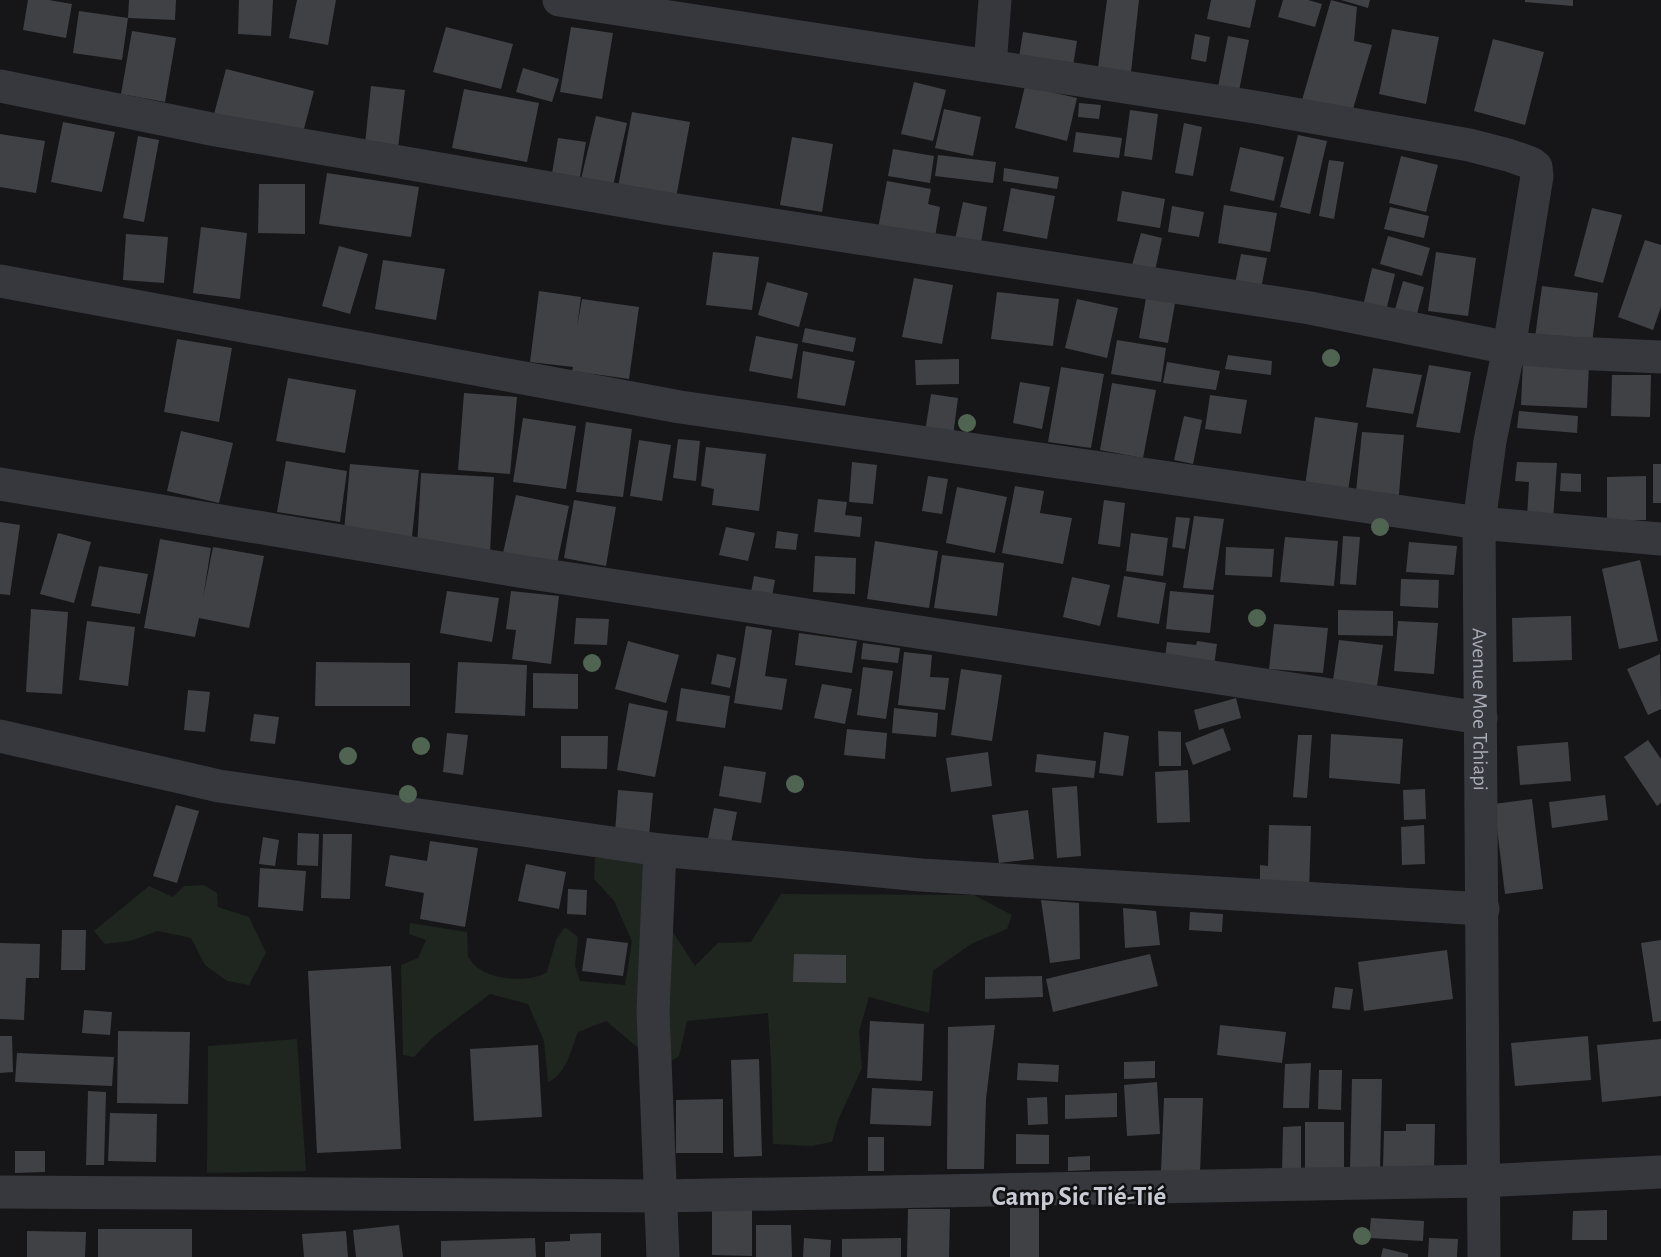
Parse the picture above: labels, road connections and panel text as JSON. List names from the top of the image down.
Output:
{
  "streets": {
    "street": ["Avenue Moe Tchiapi"]
  },
  "districts": ["Camp Sic Tié-Tié"]
}
